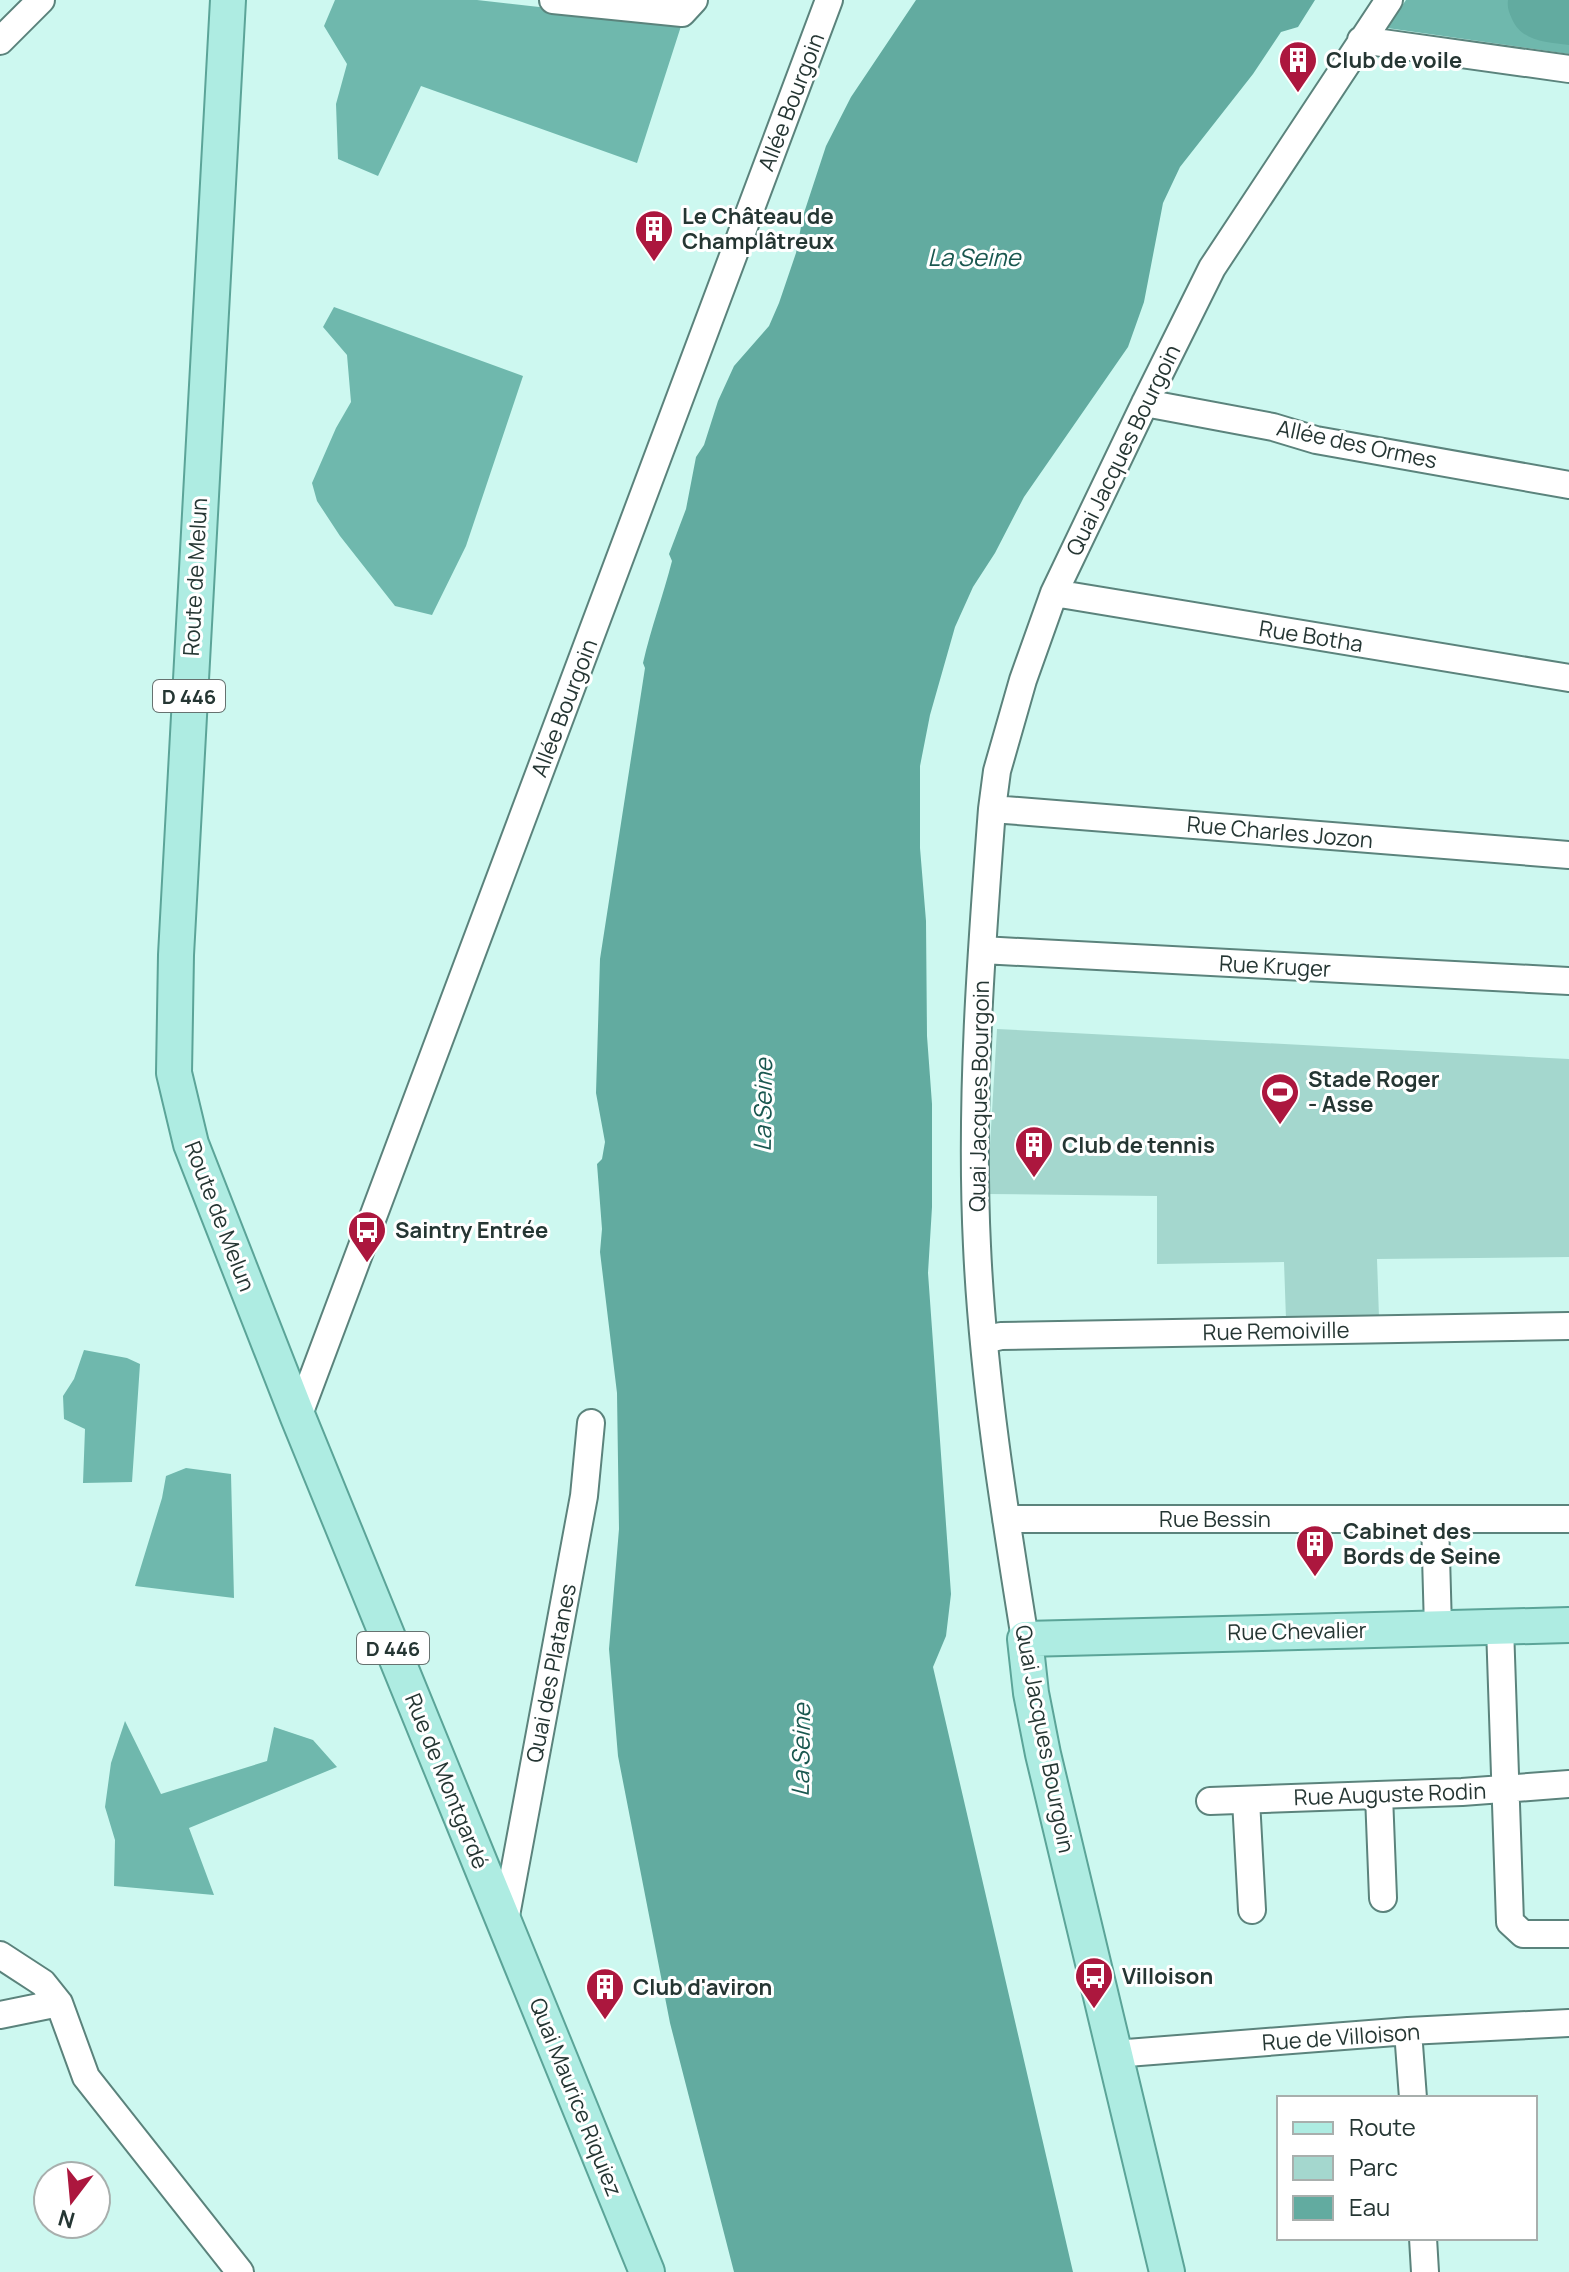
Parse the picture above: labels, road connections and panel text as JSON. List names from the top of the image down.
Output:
{
  "streets": {
    "main road": [
      "Quai Jacques Bourgoin",
      "Route de Melun",
      "D 446",
      "Rue Chevalier",
      "Rue de Montgardé",
      "Quai Maurice Riquiez"
    ],
    "street": [
      "Allée Bourgoin",
      "Allée des Ormes",
      "Rue Botha",
      "Rue Charles Jozon",
      "Rue Kruger",
      "Rue Remoiville",
      "Rue Bessin",
      "Quai des Platanes",
      "Rue Auguste Rodin",
      "Rue de Villoison"
    ]
  },
  "crossings": [
    ["Allée Bourgoin", "Rue de Montgardé"],
    ["Allée des Ormes", "Quai Jacques Bourgoin"],
    ["Quai Jacques Bourgoin", "Rue Botha"],
    ["Quai Jacques Bourgoin", "Rue Charles Jozon"],
    ["Quai Jacques Bourgoin", "Rue Kruger"],
    ["Quai Jacques Bourgoin", "Rue Remoiville"],
    ["Quai Jacques Bourgoin", "Rue Bessin"],
    ["Quai Jacques Bourgoin", "Rue Chevalier"],
    ["Quai Jacques Bourgoin", "Rue de Villoison"],
    ["Route de Melun", "Rue de Montgardé"],
    ["Quai des Platanes", "Rue de Montgardé"],
    ["Quai des Platanes", "Quai Maurice Riquiez"],
    ["Rue de Montgardé", "Quai Maurice Riquiez"]
  ],
  "water": ["La Seine"],
  "places": {
    "building": [
      "Club de voile",
      "Le Château de Champlâtreux",
      "Club de tennis",
      "Cabinet des Bords de Seine",
      "Club d'aviron"
    ],
    "sports": ["Stade Roger - Asse"],
    "bus stop": ["Saintry Entrée", "Villoison"]
  },
  "legend": ["Route", "Parc", "Eau"],
  "north": "bottom"
}
